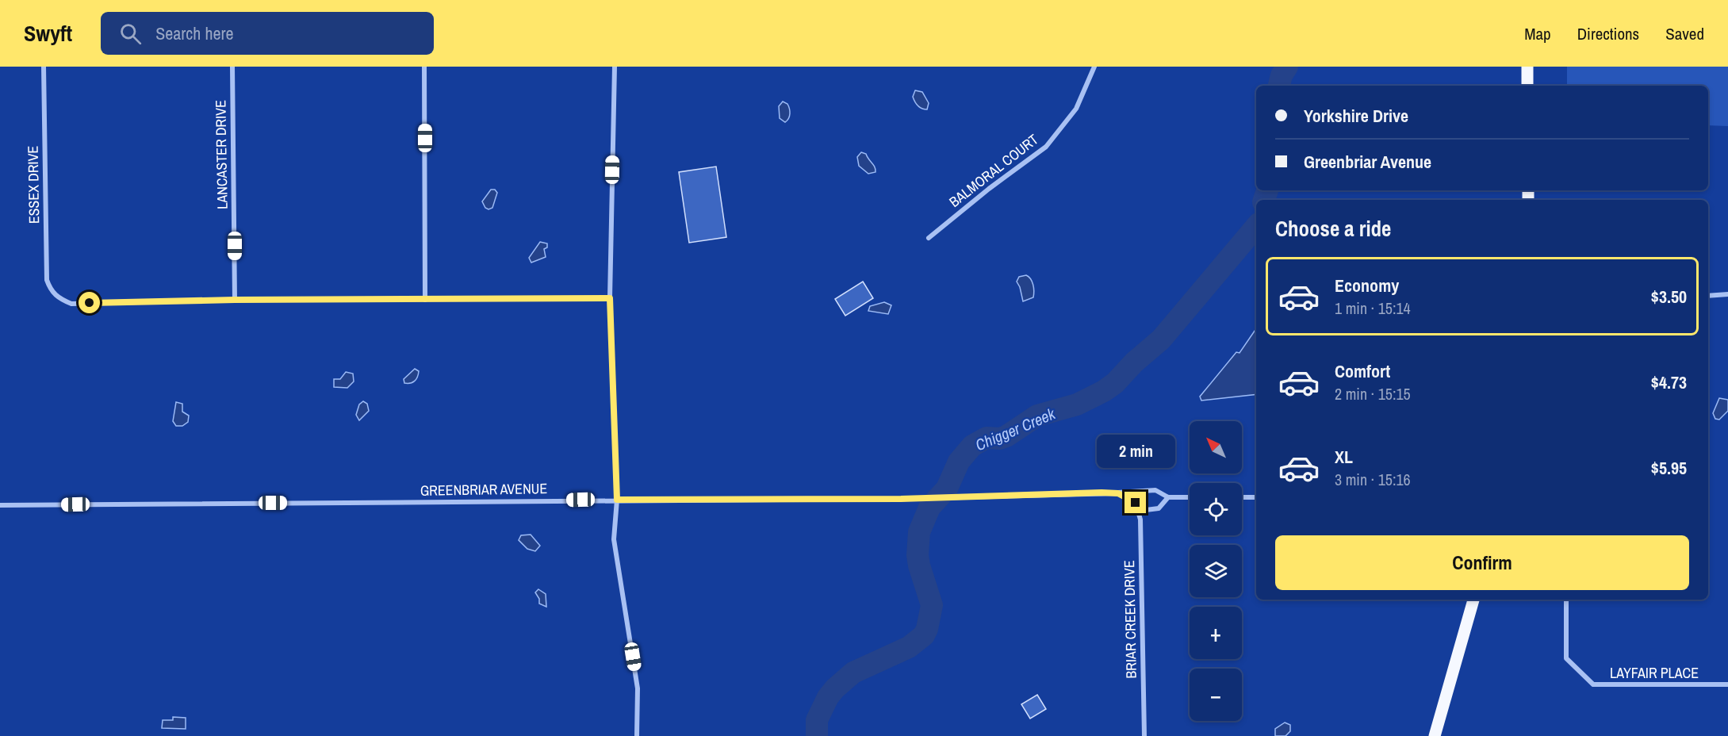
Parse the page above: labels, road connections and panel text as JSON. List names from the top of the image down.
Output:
{
  "streets": {
    "street": [
      "LANCASTER DRIVE",
      "BALMORAL COURT",
      "ESSEX DRIVE",
      "GREENBRIAR AVENUE",
      "BRIAR CREEK DRIVE",
      "LAYFAIR PLACE"
    ]
  },
  "crossings": [
    ["LANCASTER DRIVE", "ESSEX DRIVE"],
    ["GREENBRIAR AVENUE", "BRIAR CREEK DRIVE"]
  ],
  "water": ["Chigger Creek"],
  "north": "top left",
  "page": {
    "header": "Swyft",
    "search": "Search here",
    "nav": ["Map", "Directions", "Saved"],
    "banner": ["Yorkshire Drive", "Greenbriar Avenue"],
    "heading": "Choose a ride",
    "list": [
      {
        "name": "Economy",
        "note": "1 min · 15:14",
        "value": "$3.50"
      },
      {
        "name": "Comfort",
        "note": "2 min · 15:15",
        "value": "$4.73"
      },
      {
        "name": "XL",
        "note": "3 min · 15:16",
        "value": "$5.95"
      }
    ],
    "map_buttons": ["+", "−"],
    "bubble": "2 min",
    "buttons": "Confirm"
  }
}
